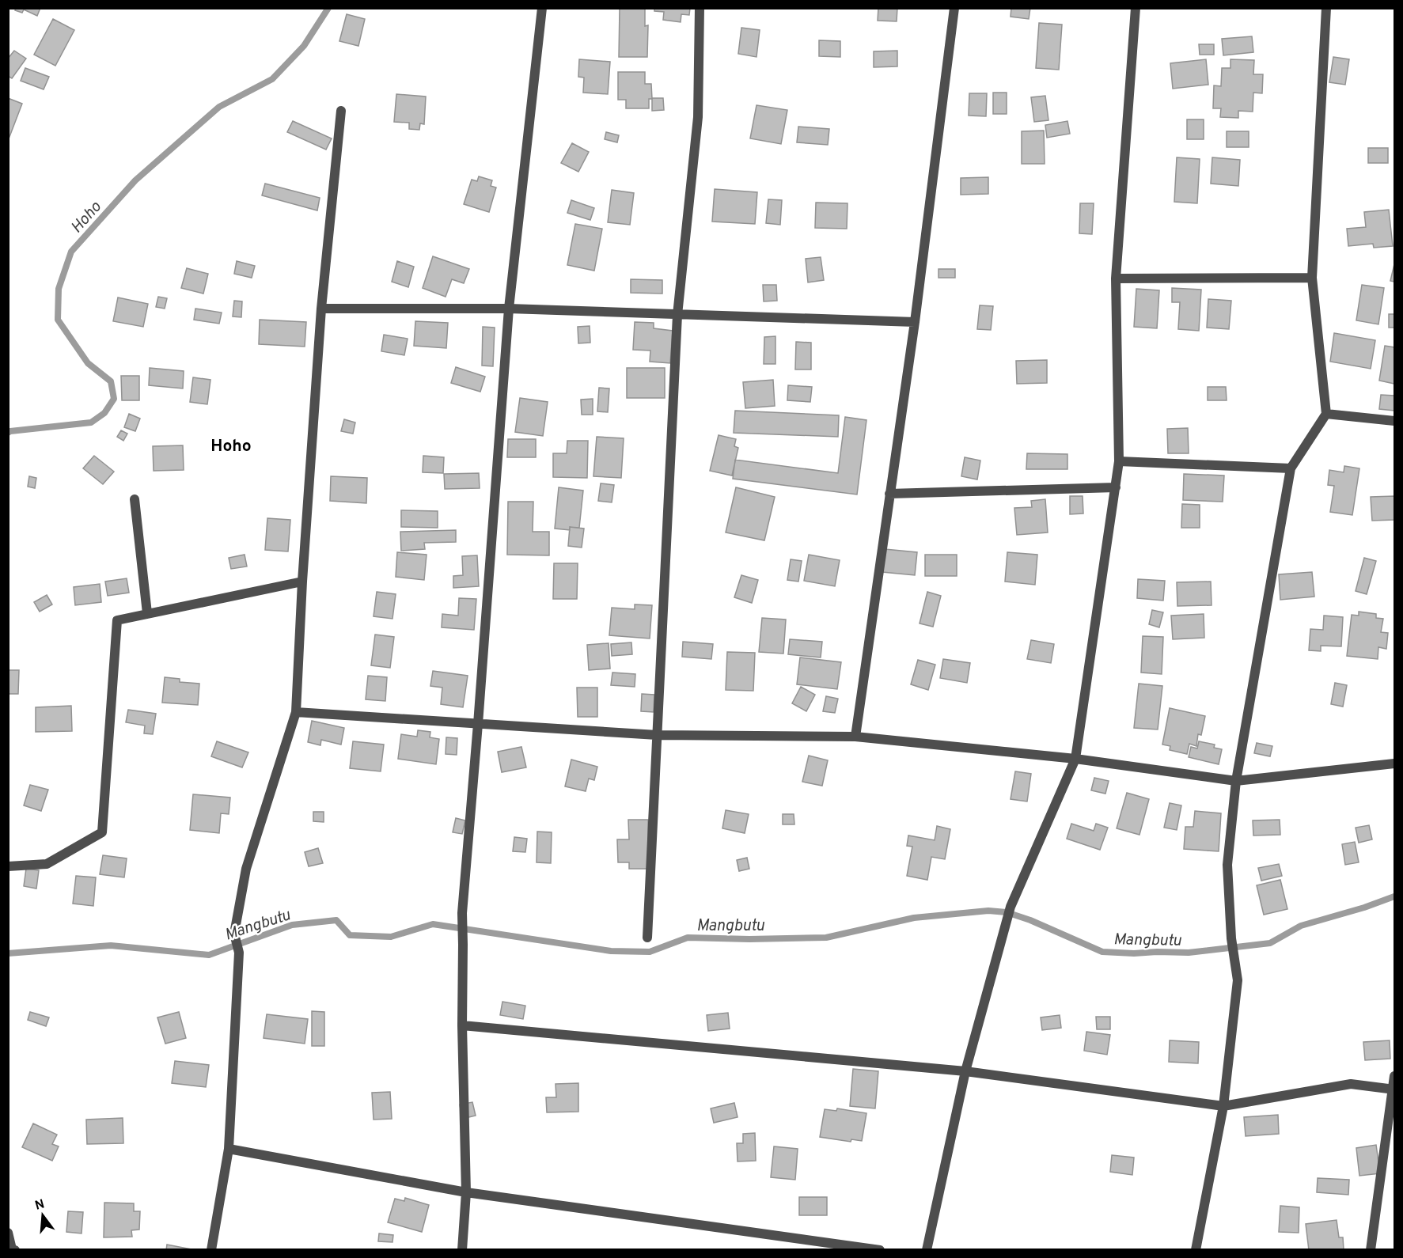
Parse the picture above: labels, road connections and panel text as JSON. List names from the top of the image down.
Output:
{
  "districts": ["Hoho"],
  "water": ["Hoho", "Mangbutu"],
  "north": "top"
}
